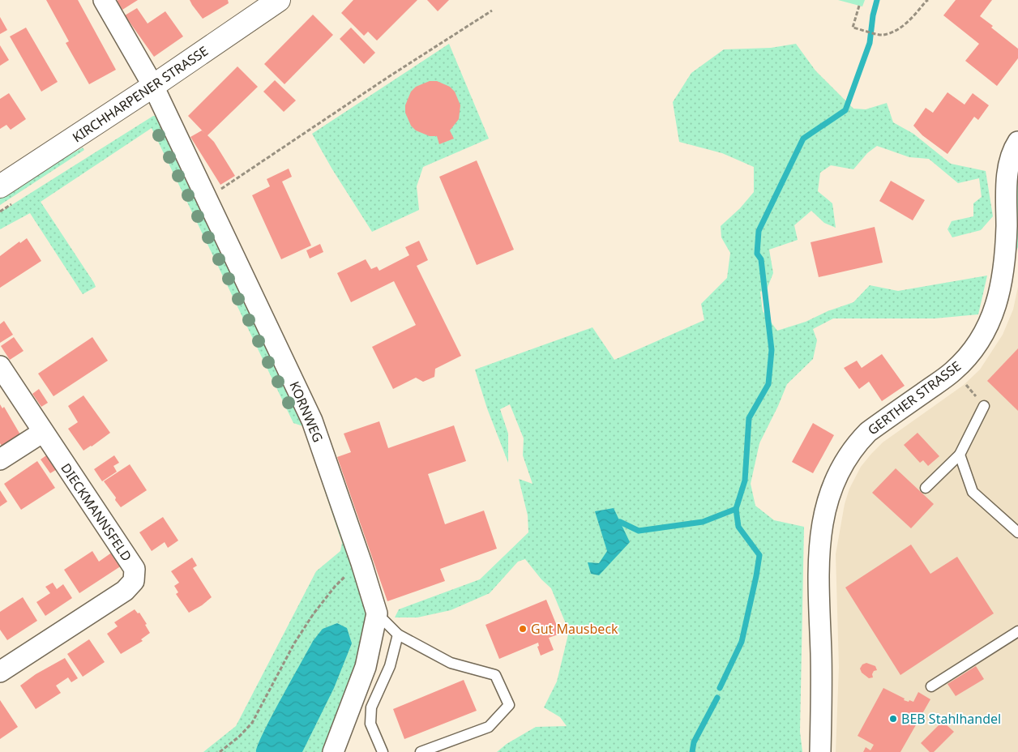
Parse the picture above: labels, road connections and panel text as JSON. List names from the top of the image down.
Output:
{
  "streets": {
    "street": [
      "KIRCHHARPENER STRASSE",
      "GERTHER STRASSE",
      "KORNWEG",
      "DIECKMANNSFELD"
    ]
  },
  "crossings": [
    ["KIRCHHARPENER STRASSE", "KORNWEG"]
  ],
  "places": ["Gut Mausbeck", "BEB Stahlhandel"]
}
